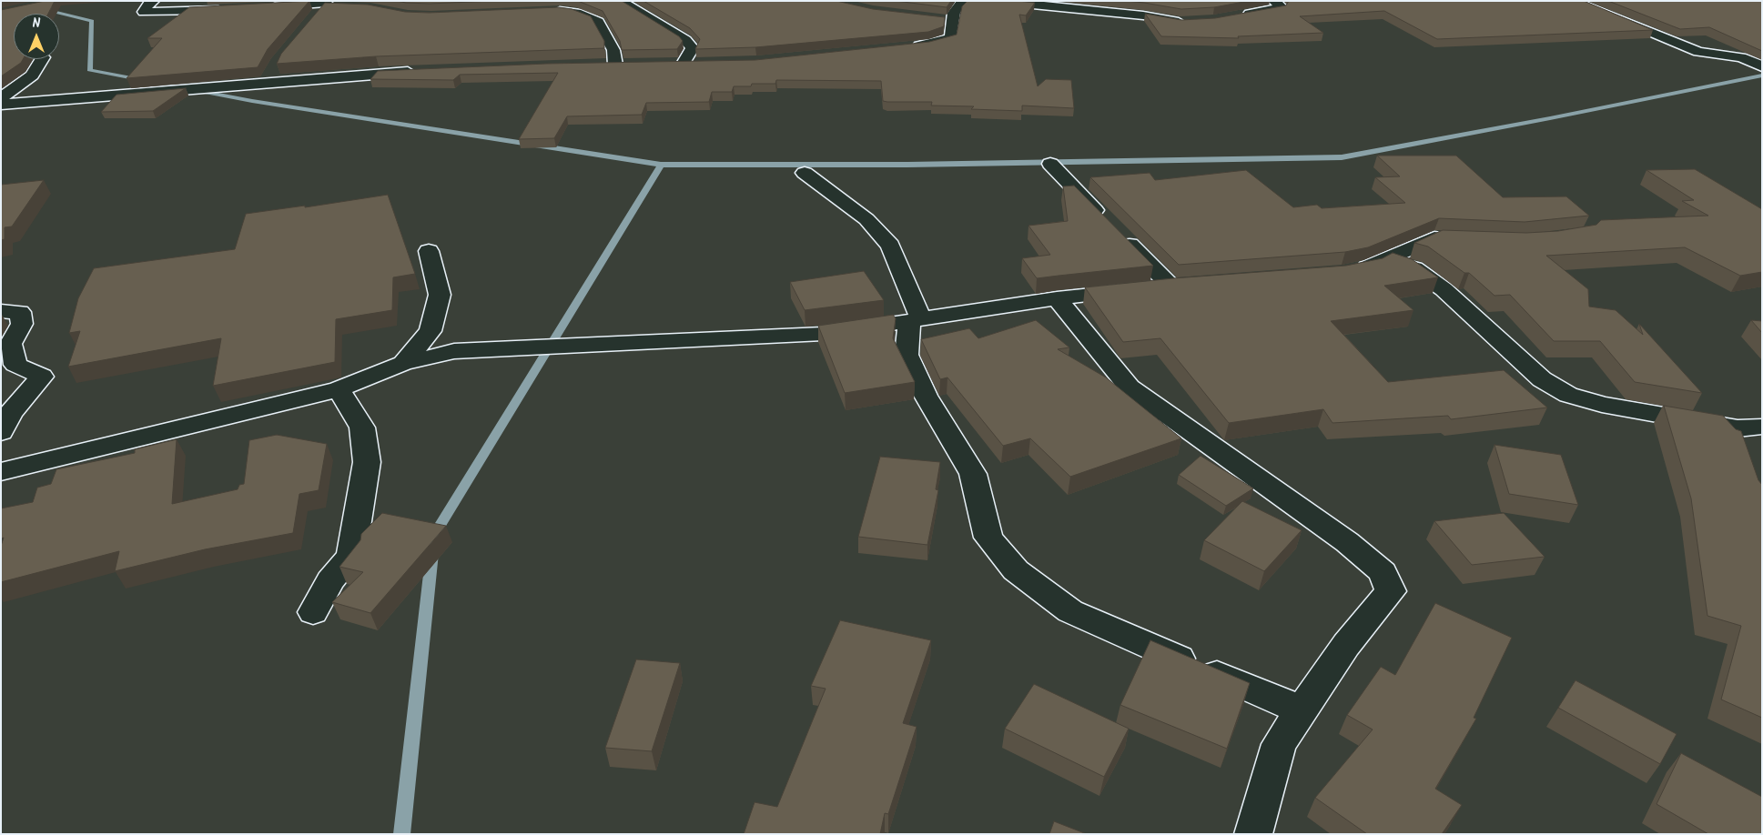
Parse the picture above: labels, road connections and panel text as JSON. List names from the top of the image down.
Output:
{
  "north": "top"
}
